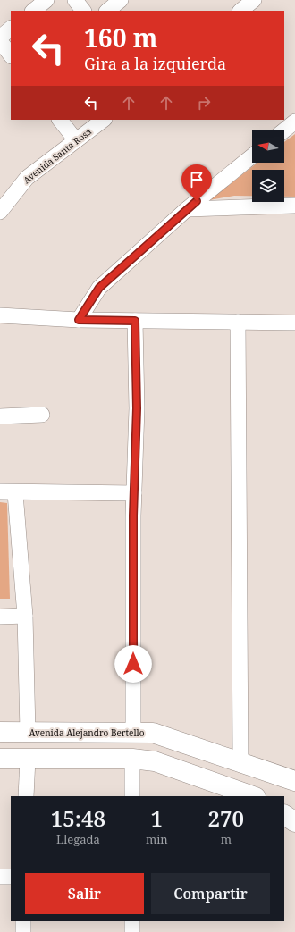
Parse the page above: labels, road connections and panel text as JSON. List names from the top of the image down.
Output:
{
  "streets": {
    "main road": ["Avenida Alejandro Bertello"],
    "street": ["Avenida Santa Rosa"]
  },
  "north": "left",
  "page": {
    "turn": ["160 m", "Gira a la izquierda"],
    "eta": [
      "15:48",
      "Llegada",
      "1",
      "min",
      "270",
      "m"
    ],
    "buttons": ["Salir", "Compartir"]
  }
}
